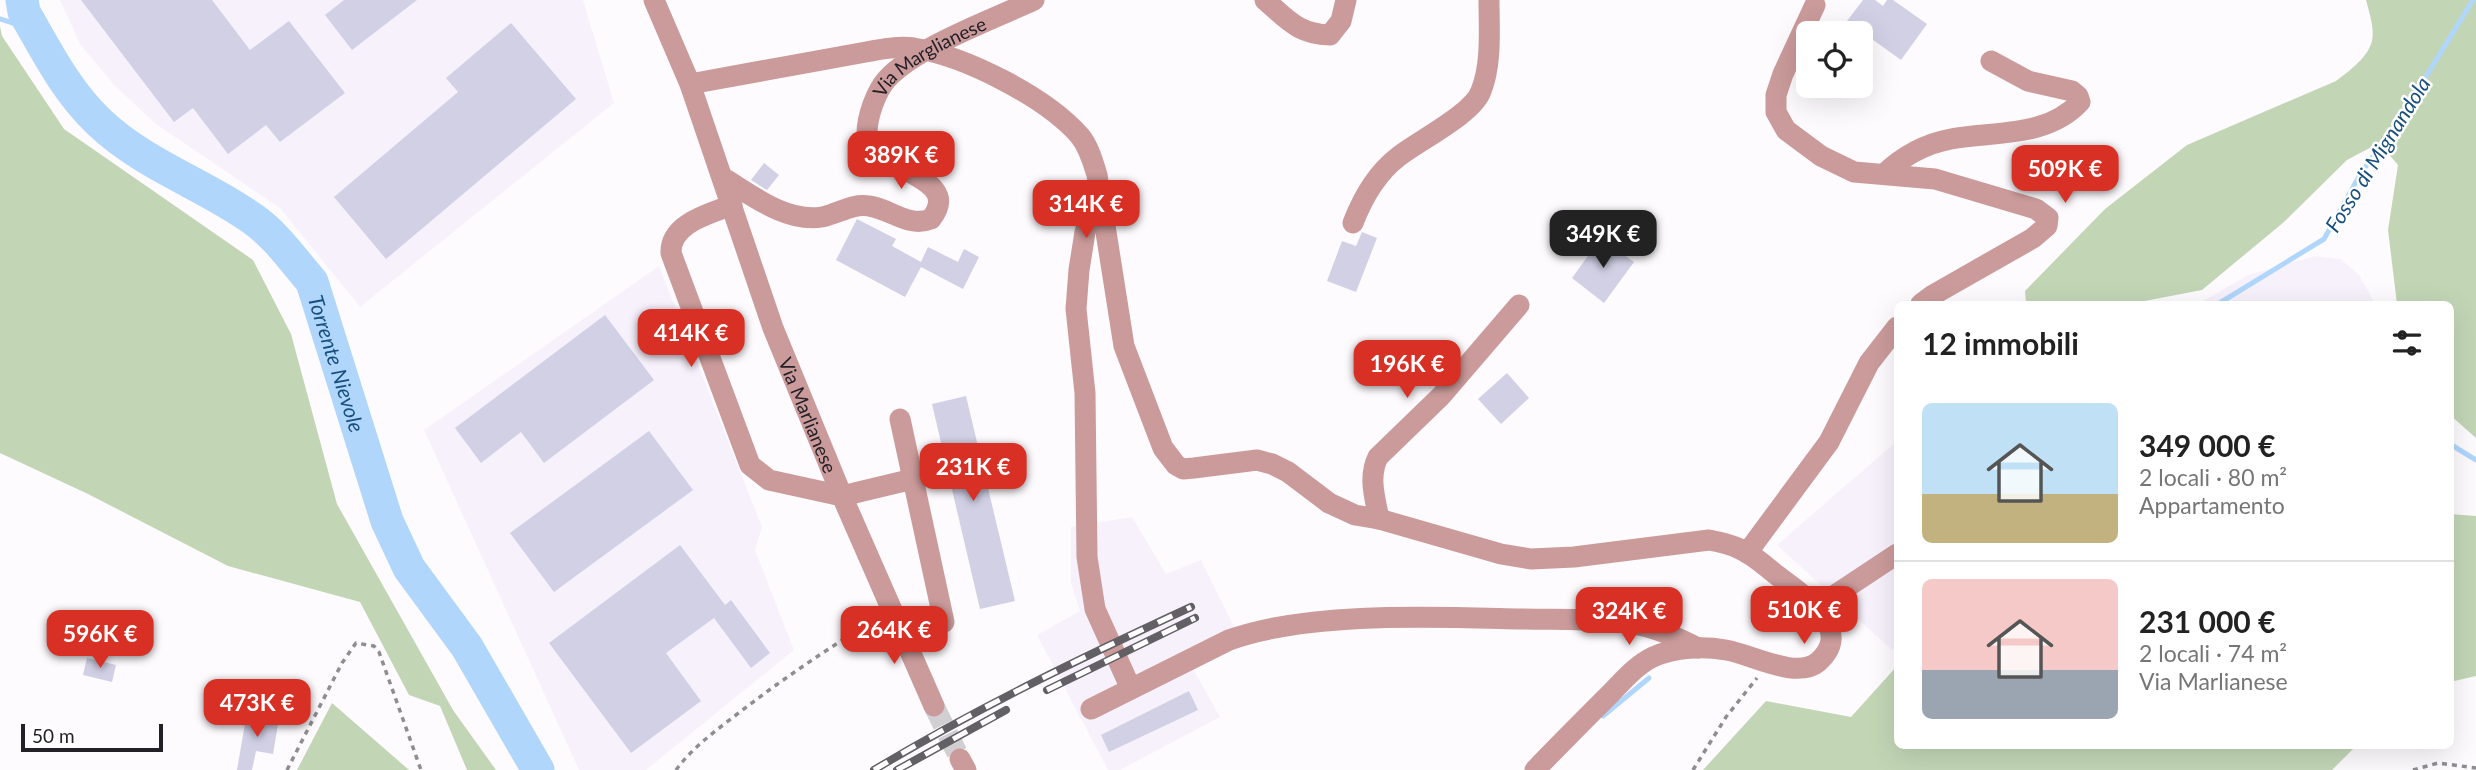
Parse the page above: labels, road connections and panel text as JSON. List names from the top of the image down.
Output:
{
  "streets": {
    "street": ["Via Marglianese", "Via Marlianese"]
  },
  "crossings": [
    ["Via Marglianese", "Via Marlianese"]
  ],
  "water": ["Fosso di Mignandola", "Torrente Nievole"],
  "scale_bar": "50 m",
  "page": {
    "price": [
      "389K €",
      "509K €",
      "314K €",
      "349K €",
      "414K €",
      "196K €",
      "231K €",
      "510K €",
      "324K €",
      "264K €",
      "596K €",
      "473K €"
    ],
    "heading": "12 immobili",
    "list": [
      {
        "name": "349 000 €",
        "note": "2 locali · 80 m² · Appartamento"
      },
      {
        "name": "231 000 €",
        "note": "2 locali · 74 m² · Via Marlianese"
      }
    ],
    "scale": "50 m"
  }
}
